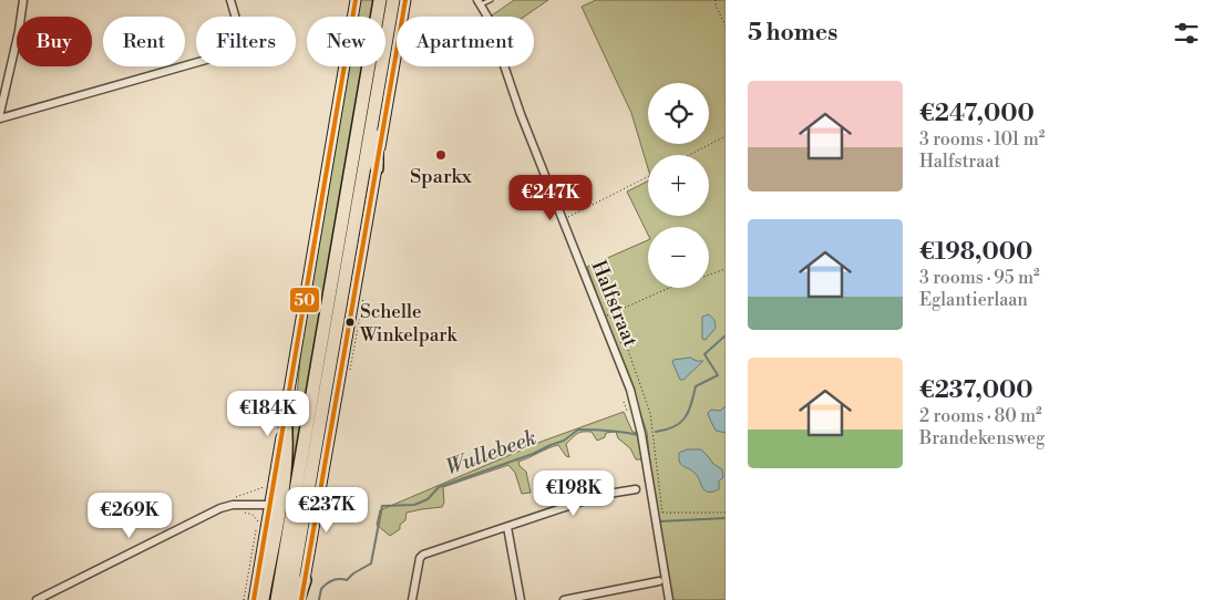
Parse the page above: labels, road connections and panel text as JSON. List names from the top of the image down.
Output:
{
  "streets": {
    "street": ["Halfstraat"]
  },
  "water": ["Wullebeek"],
  "places": ["Sparkx", "Schelle Winkelpark"],
  "lines": ["transit line 50"],
  "page": {
    "heading": "5 homes",
    "chip": [
      "Buy",
      "Rent",
      "Filters",
      "New",
      "Apartment"
    ],
    "list": [
      {
        "name": "€247,000",
        "note": "3 rooms · 101 m² · Halfstraat"
      },
      {
        "name": "€198,000",
        "note": "3 rooms · 95 m² · Eglantierlaan"
      },
      {
        "name": "€237,000",
        "note": "2 rooms · 80 m² · Brandekensweg"
      }
    ],
    "map_buttons": ["+", "−"],
    "price": [
      "€247K",
      "€184K",
      "€198K",
      "€237K",
      "€269K"
    ]
  }
}
